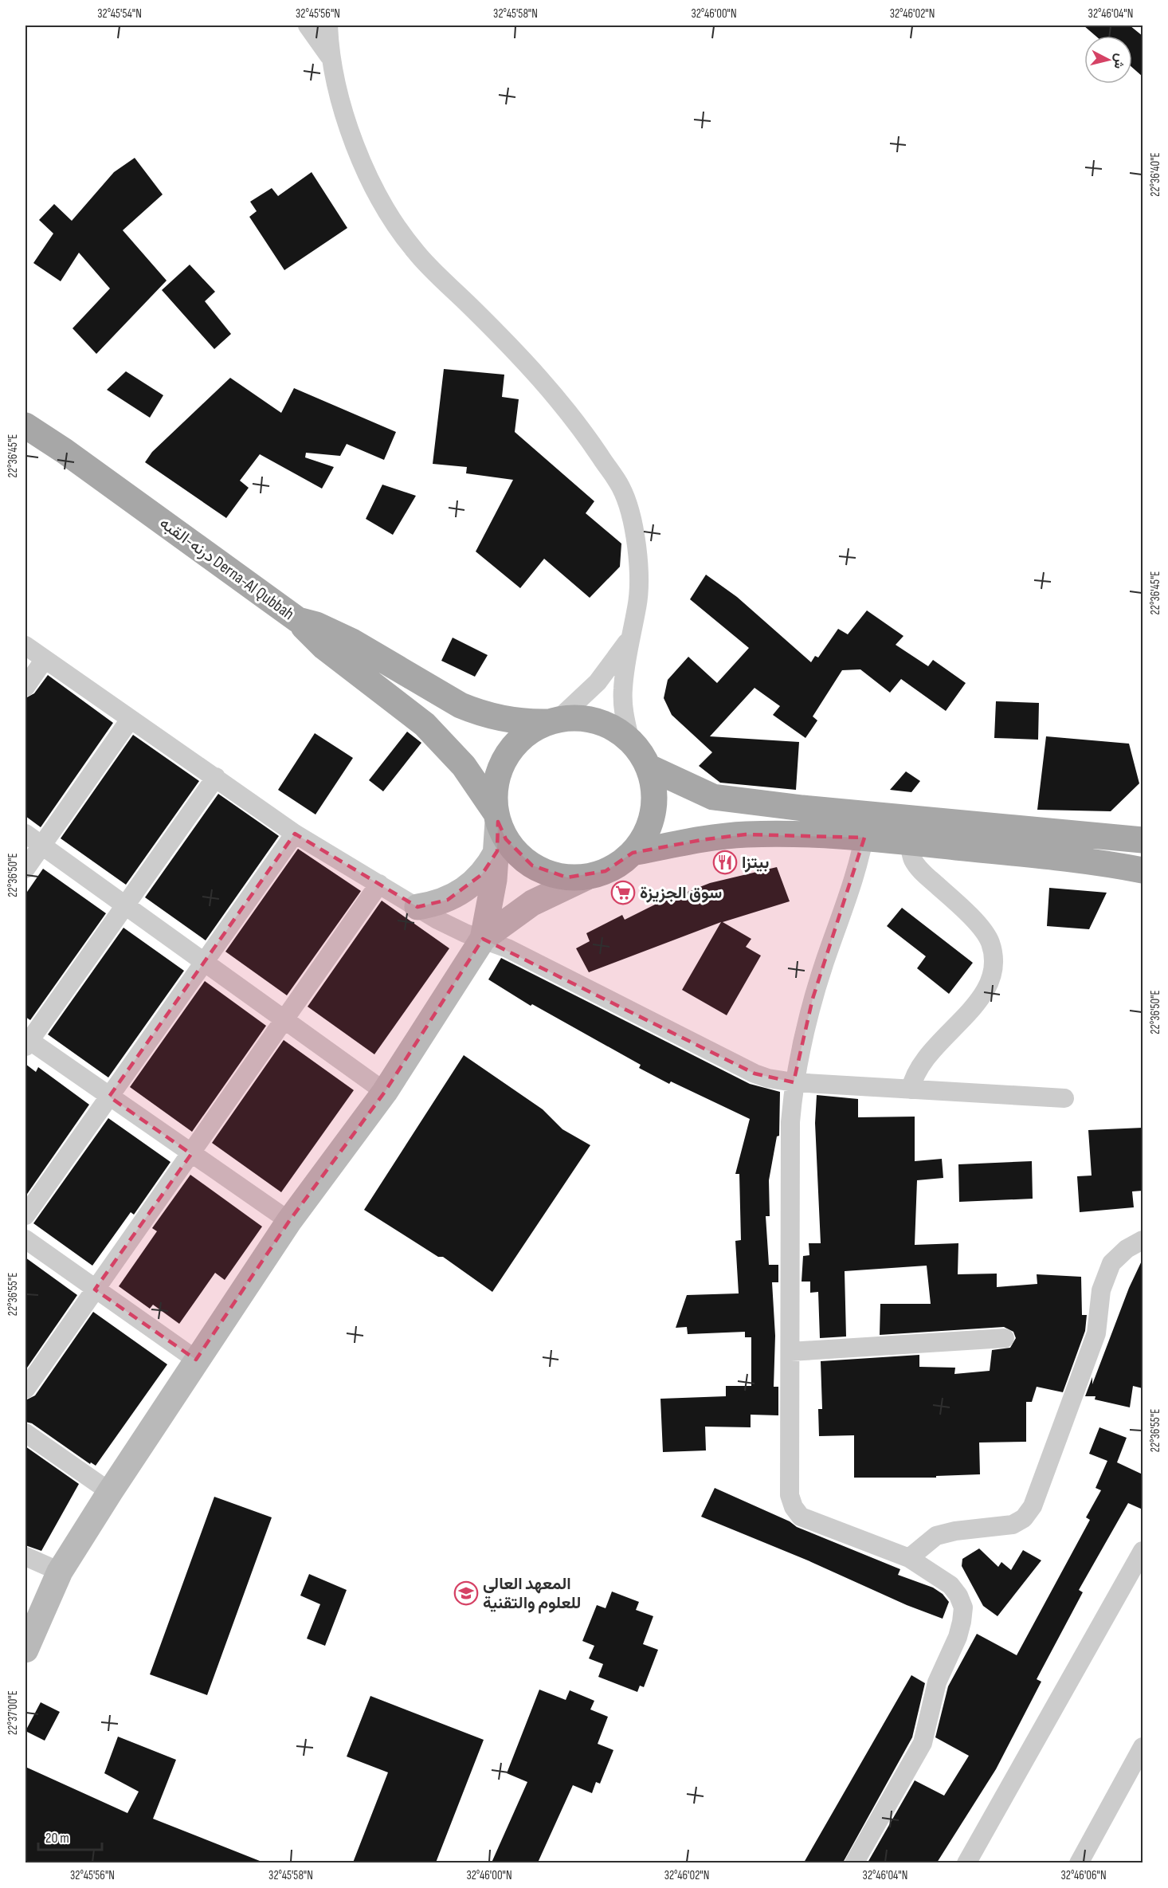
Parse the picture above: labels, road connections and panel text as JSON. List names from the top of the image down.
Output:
{
  "streets": {
    "main road": ["درنه-القبه Derna-Al Qubbah"]
  },
  "places": {
    "restaurant": ["بيتزا"],
    "supermarket": ["سوق الجزيزة"],
    "school or university": ["المعهد العالي للعلوم والتقنية"]
  },
  "scale_bar": "20 m",
  "north": "right",
  "coordinates": [
    "32°45'54\"N",
    "32°45'56\"N",
    "32°45'58\"N",
    "32°46'00\"N",
    "32°46'02\"N",
    "32°46'04\"N",
    "22°36'40\"E",
    "22°36'45\"E",
    "22°36'50\"E",
    "22°36'55\"E",
    "22°37'00\"E",
    "32°46'06\"N"
  ]
}
